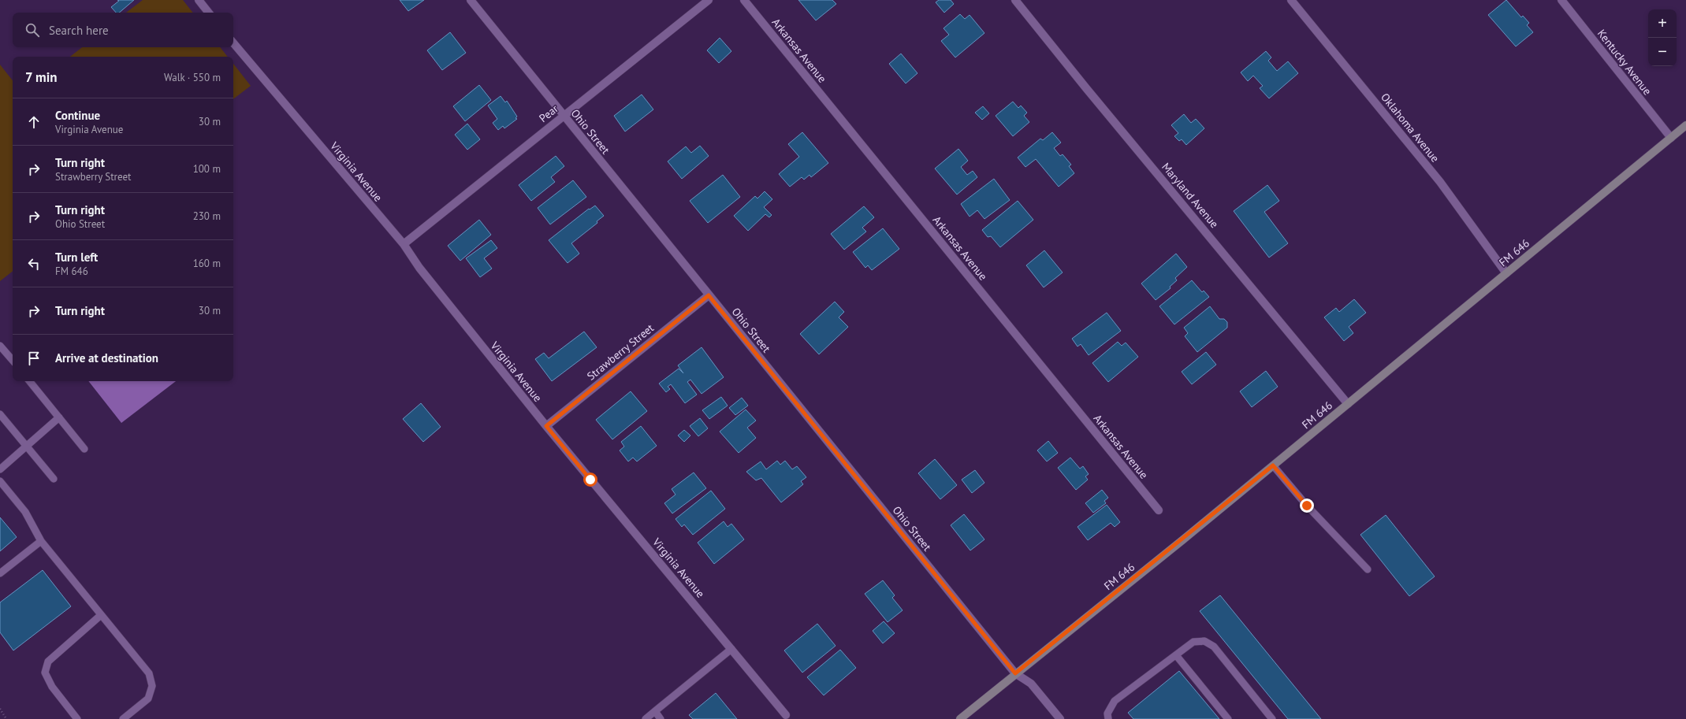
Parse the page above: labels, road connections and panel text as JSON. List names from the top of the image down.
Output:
{
  "streets": {
    "main road": ["FM 646"],
    "street": [
      "Arkansas Avenue",
      "Kentucky Avenue",
      "Pear",
      "Oklahoma Avenue",
      "Ohio Street",
      "Virginia Avenue",
      "Maryland Avenue",
      "Strawberry Street"
    ]
  },
  "crossings": [
    ["Kentucky Avenue", "FM 646"],
    ["Pear", "Ohio Street"],
    ["Pear", "Virginia Avenue"],
    ["Oklahoma Avenue", "FM 646"],
    ["Ohio Street", "FM 646"],
    ["Ohio Street", "Strawberry Street"],
    ["Virginia Avenue", "Strawberry Street"],
    ["Maryland Avenue", "FM 646"]
  ],
  "page": {
    "map_buttons": ["+", "−"],
    "search": "Search here",
    "heading": ["7 min", "Walk · 550 m"],
    "list": [
      ["Continue", "Virginia Avenue", "30 m"],
      ["Turn right", "Strawberry Street", "100 m"],
      ["Turn right", "Ohio Street", "230 m"],
      ["Turn left", "FM 646", "160 m"],
      ["Turn right", "30 m"],
      "Arrive at destination"
    ]
  }
}
